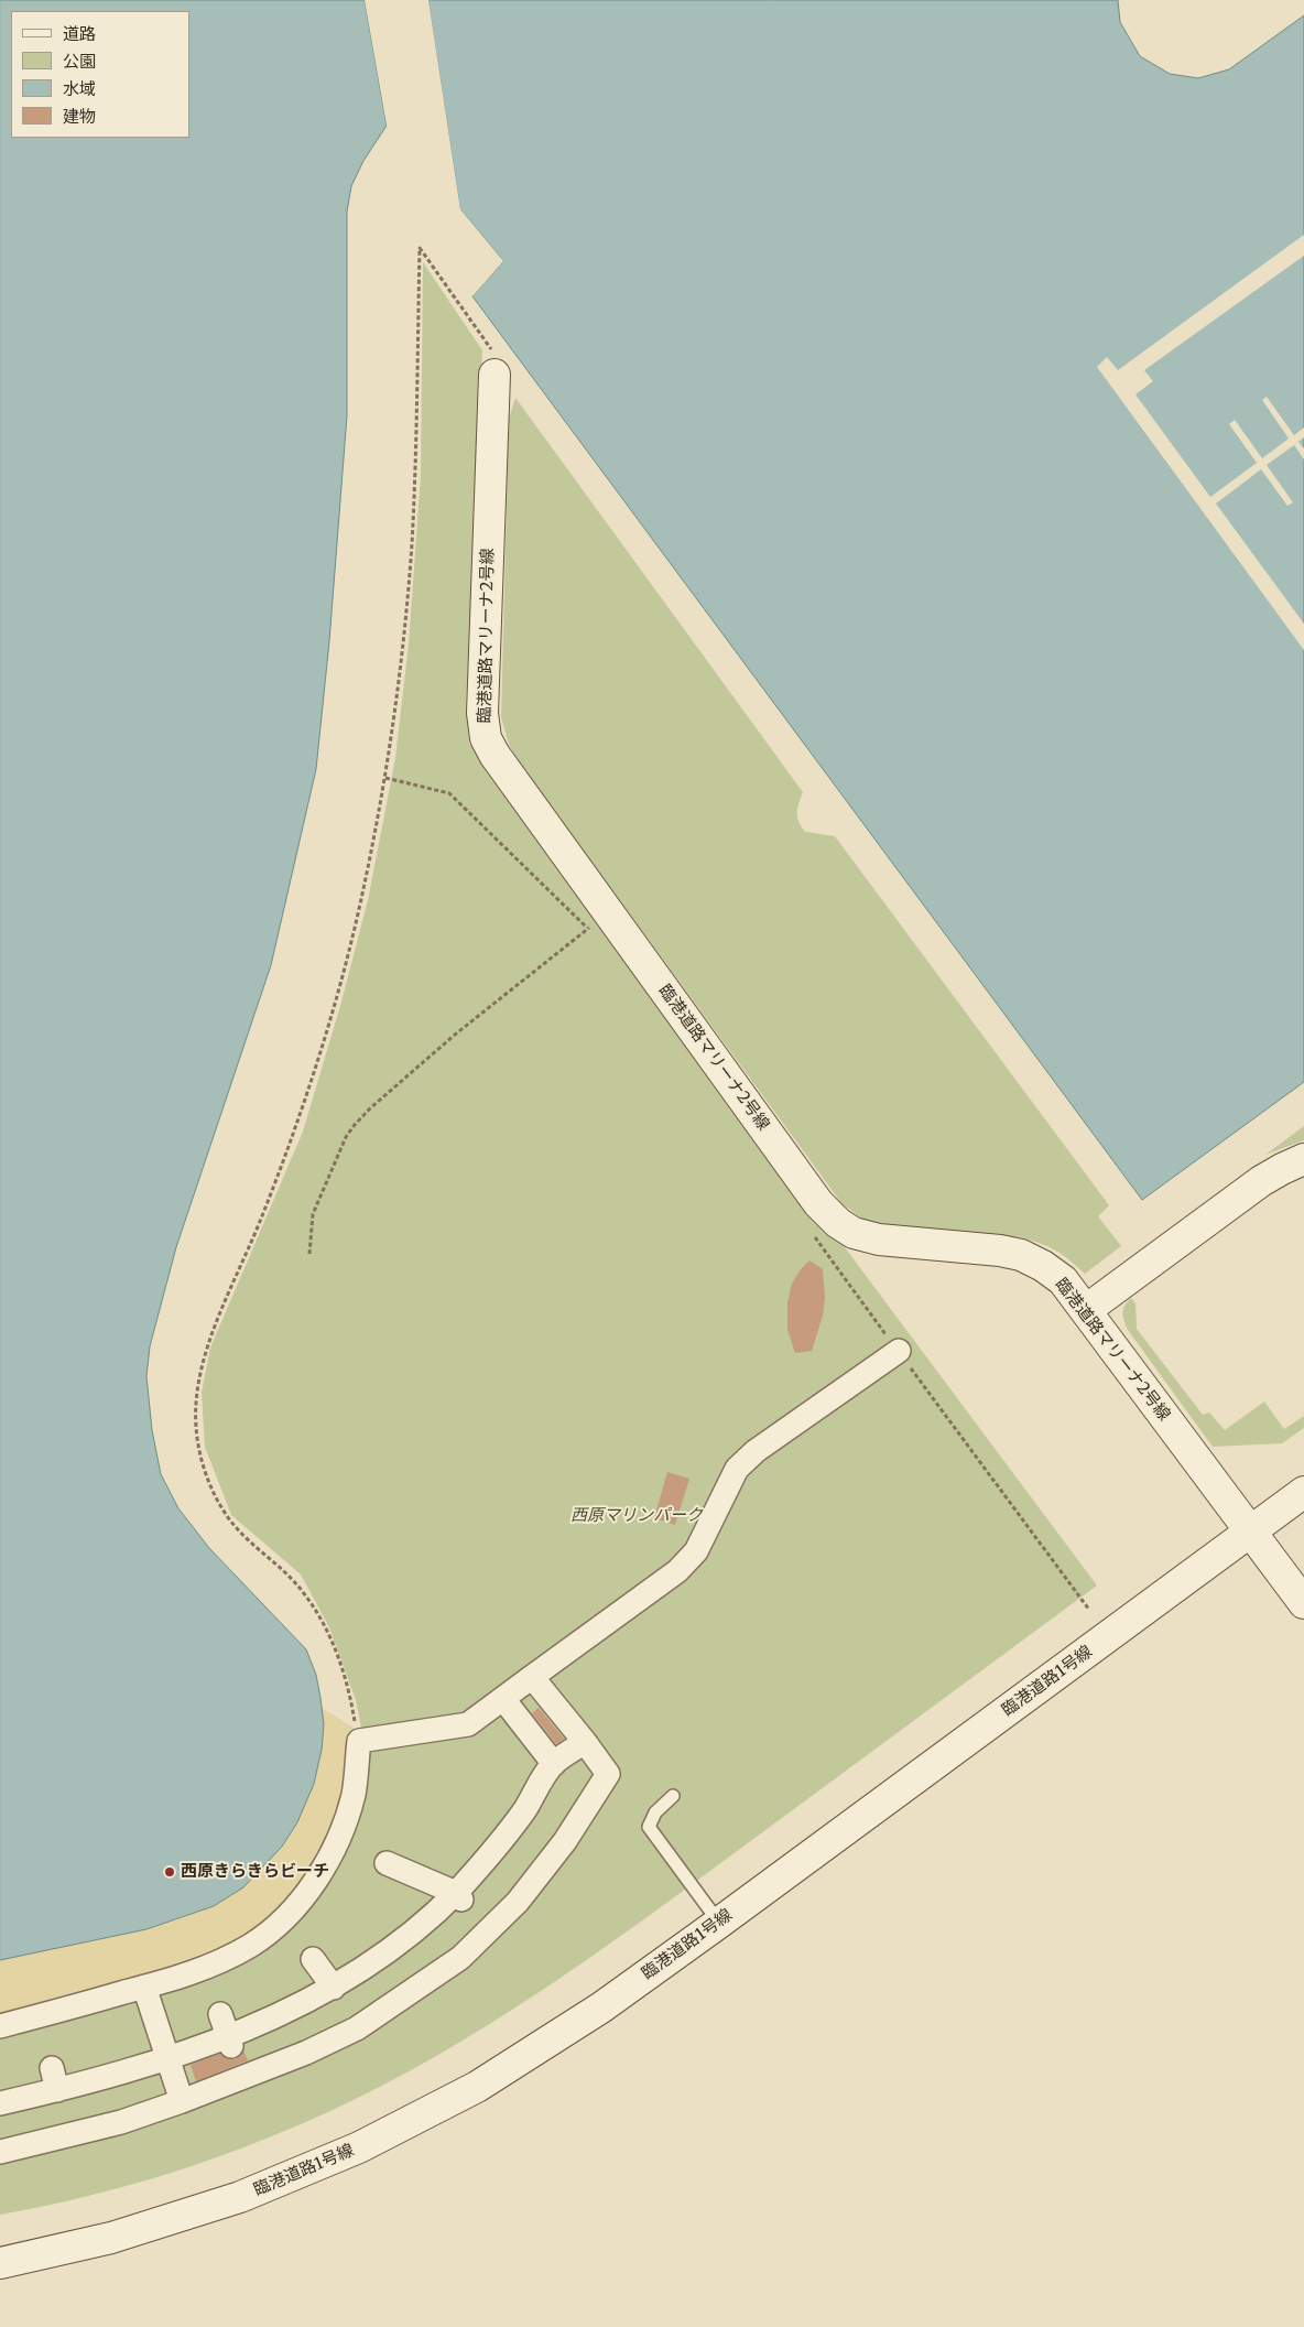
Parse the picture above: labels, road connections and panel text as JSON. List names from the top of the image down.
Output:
{
  "streets": {
    "street": ["臨港道路マリーナ2号線", "臨港道路1号線"]
  },
  "crossings": [
    ["臨港道路マリーナ2号線", "臨港道路1号線"]
  ],
  "parks": ["西原マリンパーク"],
  "places": ["西原きらきらビーチ"],
  "legend": [
    "道路",
    "公園",
    "水域",
    "建物"
  ]
}
